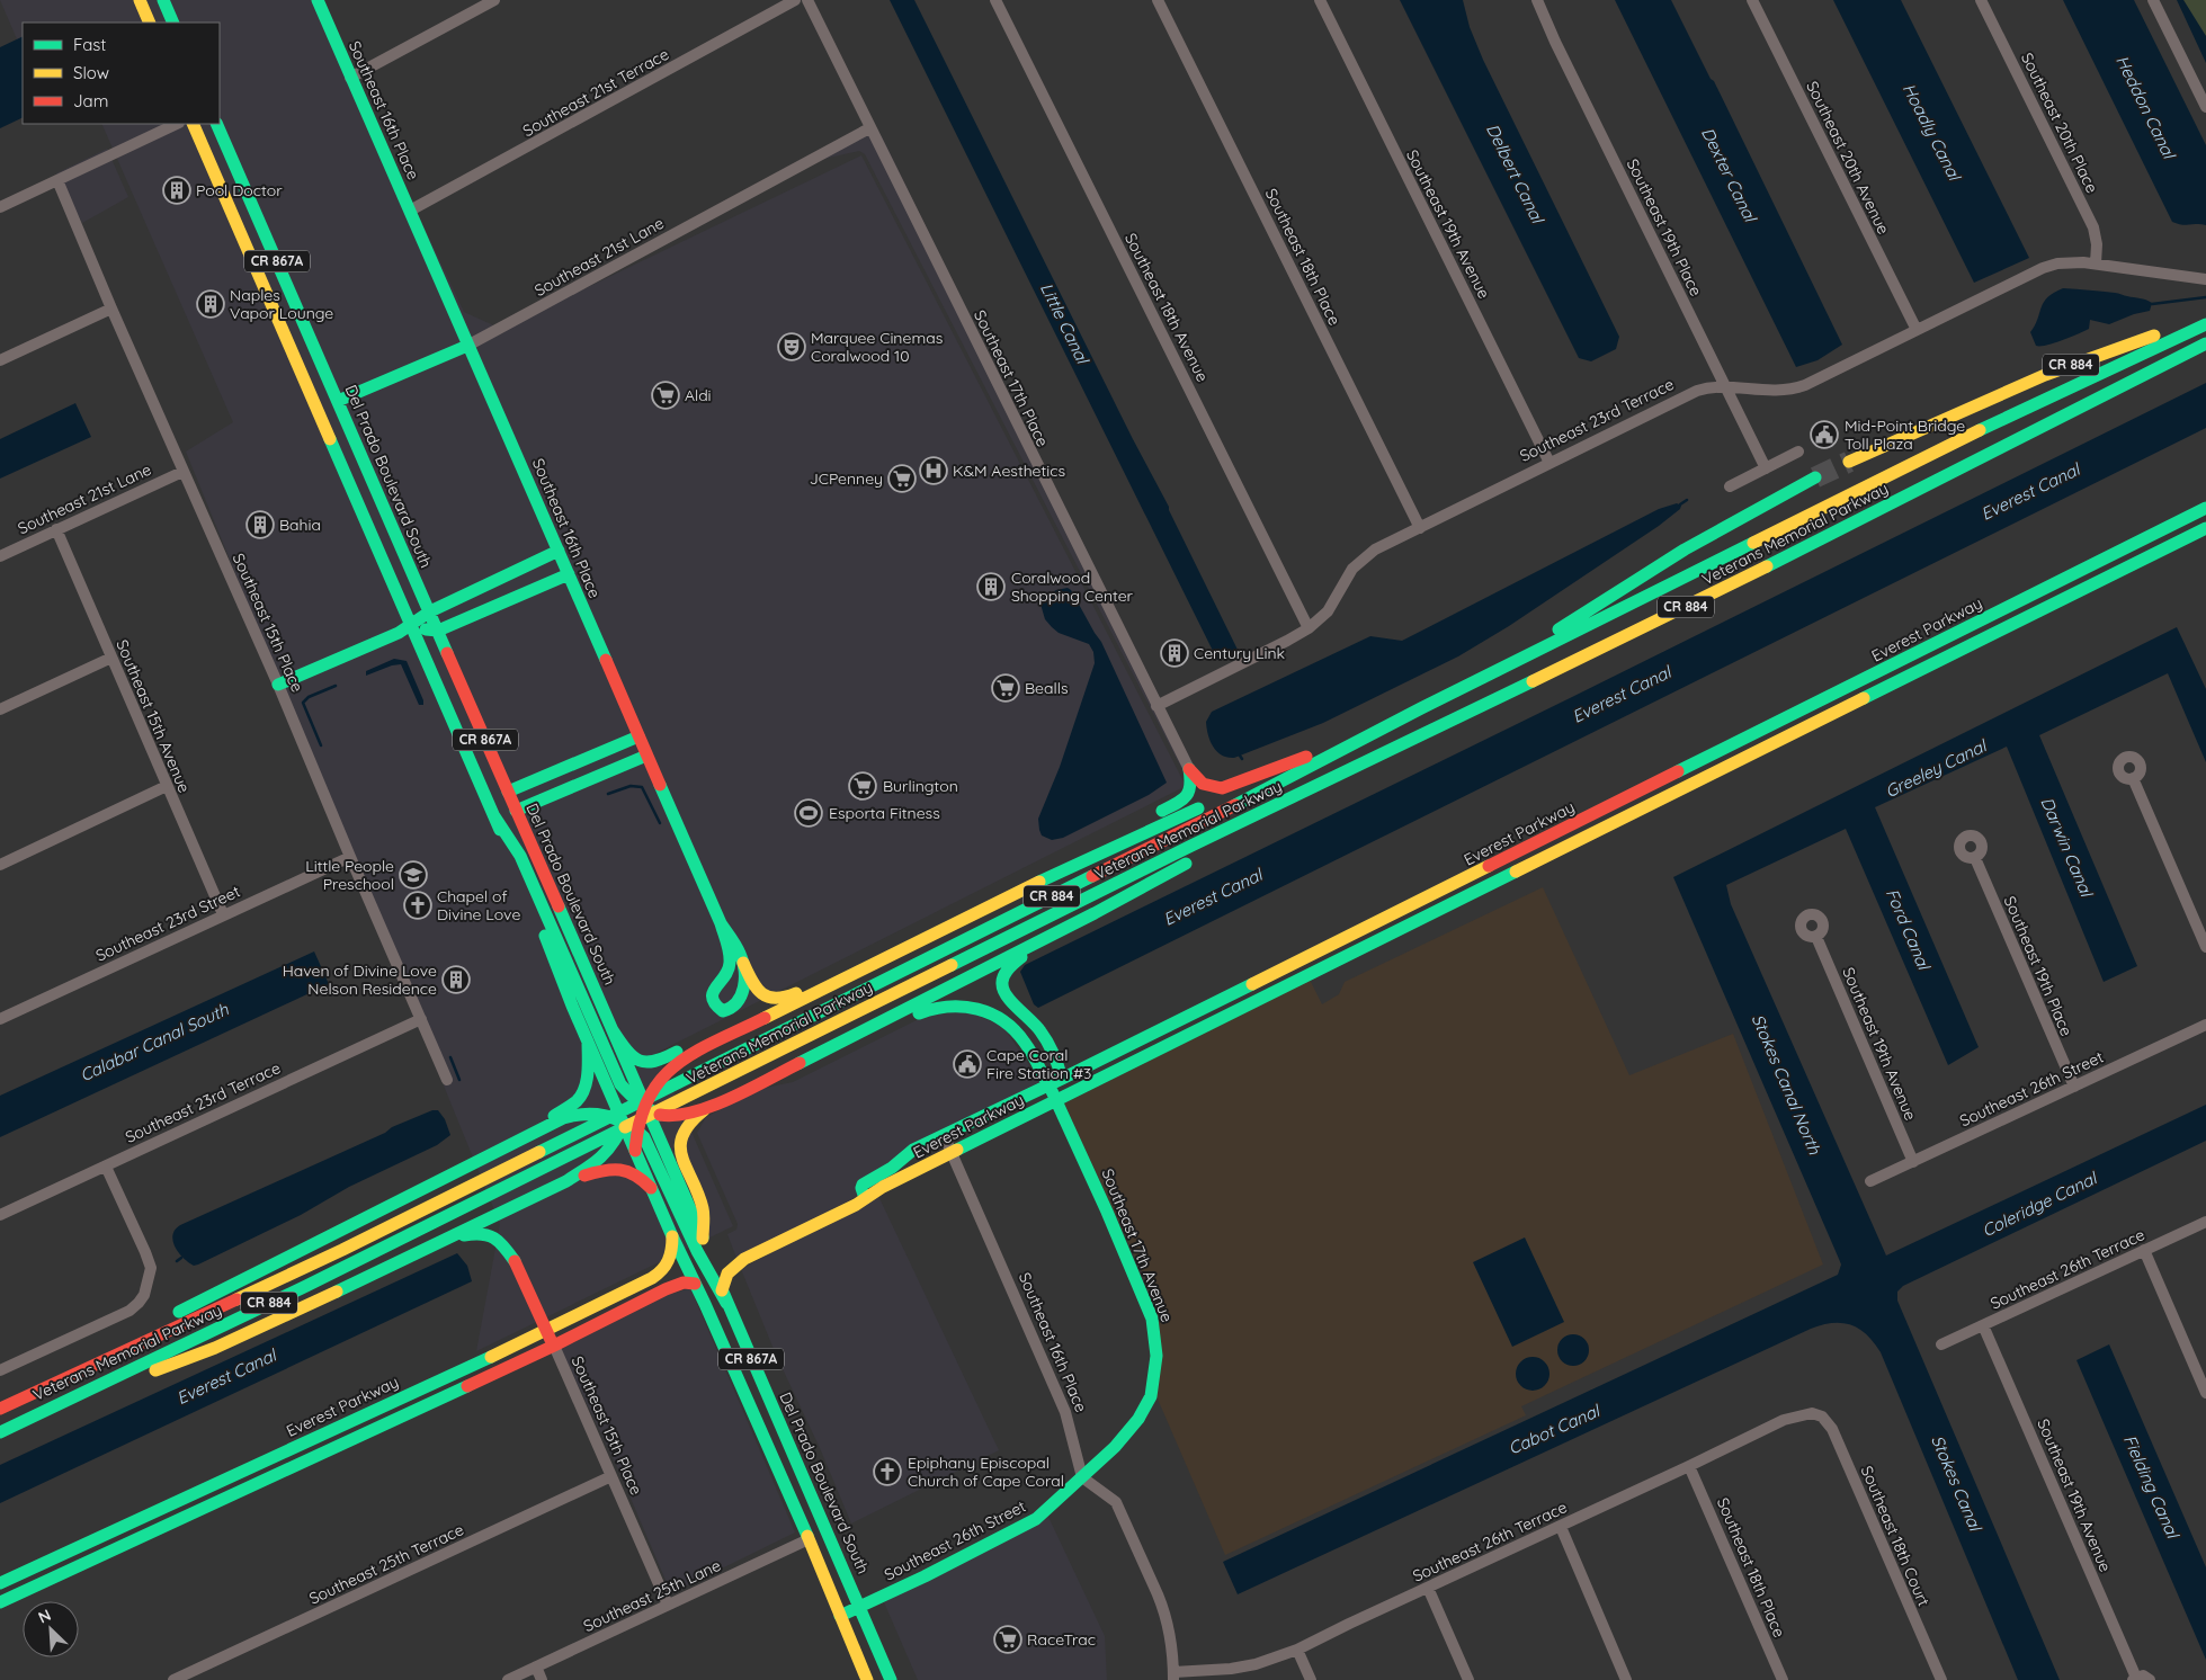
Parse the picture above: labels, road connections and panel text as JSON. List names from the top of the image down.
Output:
{
  "streets": {
    "main road": [
      "Southeast 16th Place",
      "Southeast 21st Lane",
      "CR 867A",
      "CR 884",
      "Del Prado Boulevard South",
      "Veterans Memorial Parkway",
      "Southeast 15th Place",
      "Everest Parkway",
      "Southeast 26th Street",
      "Southeast 17th Avenue"
    ],
    "street": [
      "Southeast 21st Terrace",
      "Southeast 20th Place",
      "Southeast 20th Avenue",
      "Southeast 19th Avenue",
      "Southeast 19th Place",
      "Southeast 18th Place",
      "Southeast 18th Avenue",
      "Southeast 17th Place",
      "Southeast 23rd Terrace",
      "Southeast 15th Avenue",
      "Southeast 23rd Street",
      "Southeast 26th Terrace",
      "Southeast 18th Court",
      "Southeast 25th Terrace",
      "Southeast 25th Lane"
    ]
  },
  "crossings": [
    ["Southeast 21st Terrace", "Southeast 16th Place"],
    ["Southeast 16th Place", "Southeast 21st Lane"],
    ["Southeast 16th Place", "Everest Parkway"],
    ["Southeast 16th Place", "Southeast 26th Street"],
    ["Southeast 20th Place", "Southeast 23rd Terrace"],
    ["Southeast 20th Avenue", "Southeast 23rd Terrace"],
    ["Southeast 19th Avenue", "Southeast 23rd Terrace"],
    ["Southeast 19th Avenue", "Southeast 26th Street"],
    ["Southeast 19th Avenue", "Southeast 26th Terrace"],
    ["Southeast 19th Place", "Southeast 23rd Terrace"],
    ["Southeast 19th Place", "Southeast 26th Street"],
    ["Southeast 21st Lane", "Southeast 17th Place"],
    ["Southeast 21st Lane", "Del Prado Boulevard South"],
    ["Southeast 21st Lane", "Southeast 15th Place"],
    ["Southeast 21st Lane", "Southeast 15th Avenue"],
    ["Southeast 18th Place", "Southeast 23rd Terrace"],
    ["Southeast 18th Place", "Southeast 26th Terrace"],
    ["CR 867A", "Southeast 15th Place"],
    ["CR 867A", "Everest Parkway"],
    ["CR 867A", "Southeast 26th Street"],
    ["CR 867A", "Southeast 25th Lane"],
    ["Southeast 18th Avenue", "Southeast 23rd Terrace"],
    ["Southeast 17th Place", "Southeast 23rd Terrace"],
    ["Southeast 23rd Terrace", "Southeast 15th Place"],
    ["Del Prado Boulevard South", "Everest Parkway"],
    ["Del Prado Boulevard South", "Southeast 26th Street"],
    ["Southeast 15th Place", "Everest Parkway"],
    ["Southeast 15th Place", "Southeast 23rd Street"],
    ["Southeast 15th Place", "Southeast 25th Terrace"],
    ["Southeast 15th Place", "Southeast 25th Lane"],
    ["Everest Parkway", "Southeast 17th Avenue"],
    ["Southeast 15th Avenue", "Southeast 23rd Street"],
    ["Southeast 26th Street", "Southeast 17th Avenue"],
    ["Southeast 26th Terrace", "Southeast 18th Court"]
  ],
  "water": [
    "Heddon Canal",
    "Hoadly Canal",
    "Delbert Canal",
    "Dexter Canal",
    "Little Canal",
    "Everest Canal",
    "Greeley Canal",
    "Darwin Canal",
    "Ford Canal",
    "Calabar Canal South",
    "Stokes Canal North",
    "Coleridge Canal",
    "Cabot Canal",
    "Stokes Canal",
    "Fielding Canal"
  ],
  "places": {
    "building": [
      "Pool Doctor",
      "Naples Vapor Lounge",
      "Bahia",
      "Coralwood Shopping Center",
      "Century Link",
      "Haven of Divine Love Nelson Residence"
    ],
    "theatre": ["Marquee Cinemas Coralwood 10"],
    "supermarket": [
      "Aldi",
      "JCPenney",
      "Bealls",
      "Burlington",
      "RaceTrac"
    ],
    "public building": ["Mid-Point Bridge Toll Plaza", "Cape Coral Fire Station #3"],
    "hospital": ["K&M Aesthetics"],
    "sports": ["Esporta Fitness"],
    "school or university": ["Little People Preschool"],
    "church": ["Chapel of Divine Love", "Epiphany Episcopal Church of Cape Coral"]
  },
  "legend": ["Fast", "Slow", "Jam"],
  "north": "top left"
}
